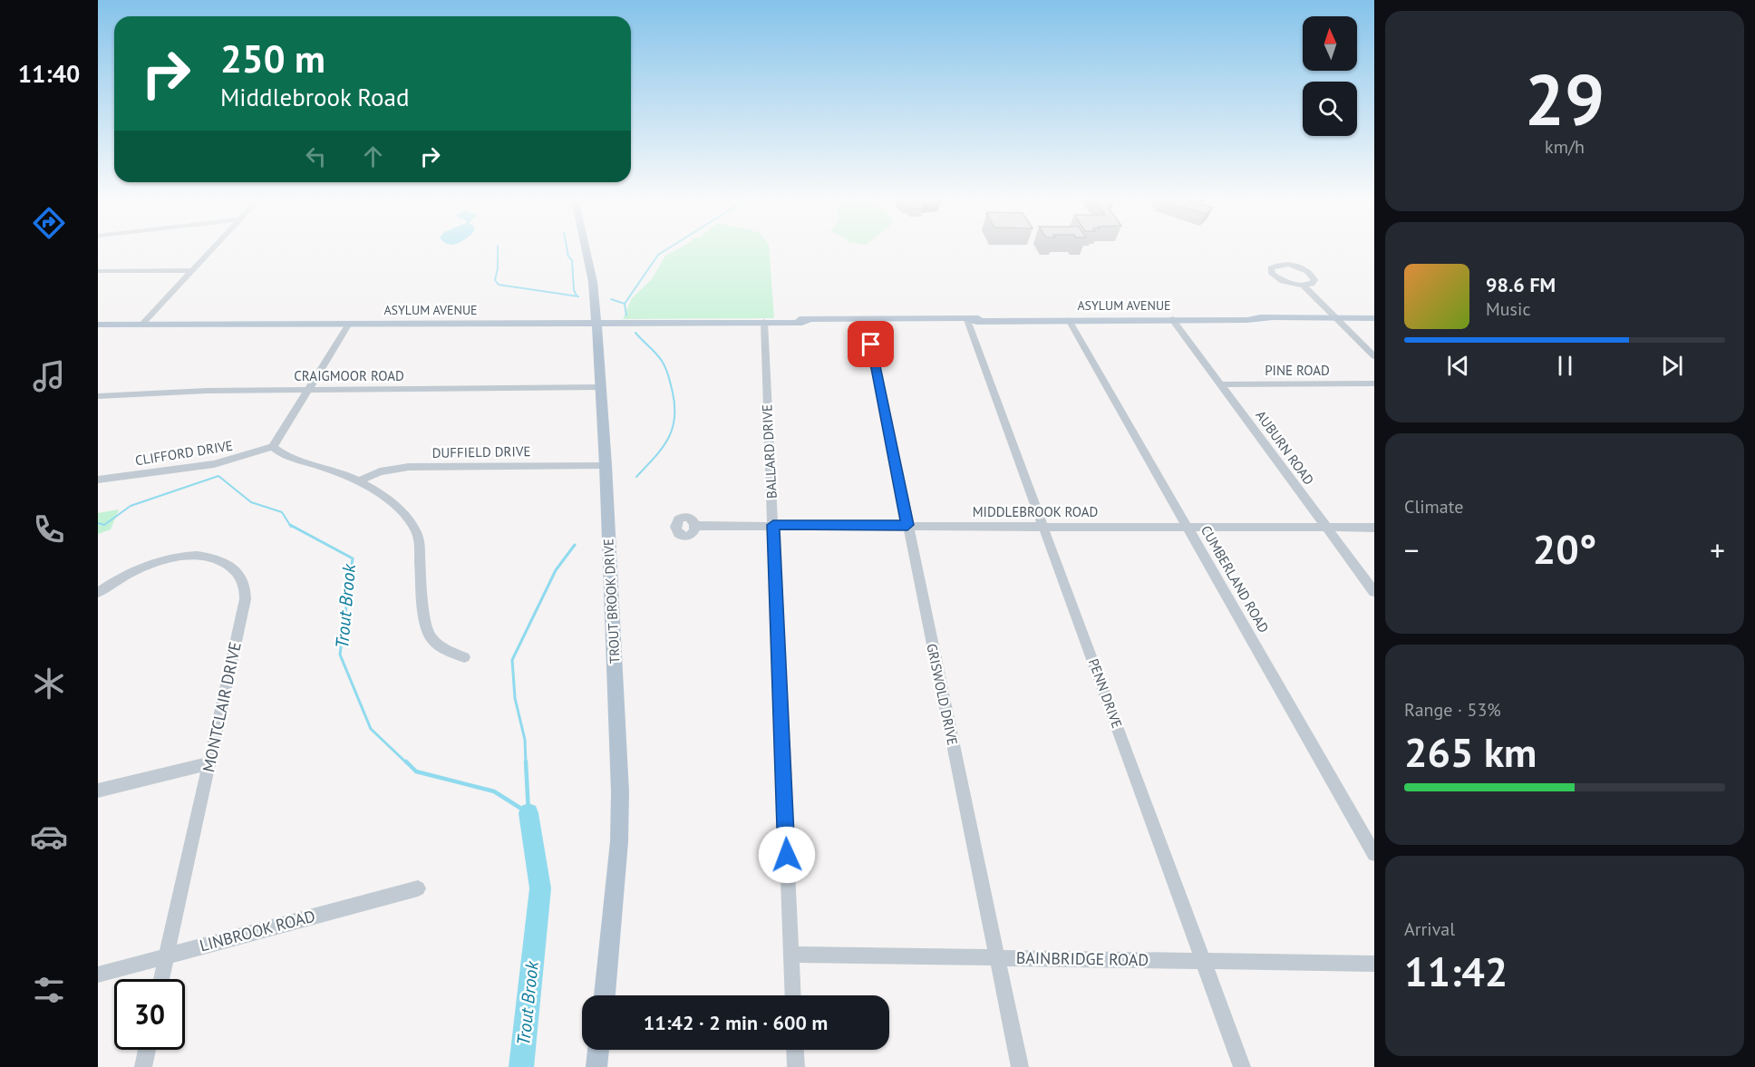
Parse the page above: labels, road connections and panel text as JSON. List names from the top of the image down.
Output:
{
  "streets": {
    "main road": ["ASYLUM AVENUE", "TROUT BROOK DRIVE"],
    "street": [
      "PINE ROAD",
      "CRAIGMOOR ROAD",
      "AUBURN ROAD",
      "BALLARD DRIVE",
      "DUFFIELD DRIVE",
      "CLIFFORD DRIVE",
      "MIDDLEBROOK ROAD",
      "CUMBERLAND ROAD",
      "PENN DRIVE",
      "GRISWOLD DRIVE",
      "MONTCLAIR DRIVE",
      "LINBROOK ROAD",
      "BAINBRIDGE ROAD"
    ]
  },
  "crossings": [
    ["ASYLUM AVENUE", "AUBURN ROAD"],
    ["ASYLUM AVENUE", "BALLARD DRIVE"],
    ["ASYLUM AVENUE", "CUMBERLAND ROAD"],
    ["ASYLUM AVENUE", "TROUT BROOK DRIVE"],
    ["ASYLUM AVENUE", "PENN DRIVE"],
    ["ASYLUM AVENUE", "GRISWOLD DRIVE"],
    ["PINE ROAD", "AUBURN ROAD"],
    ["CRAIGMOOR ROAD", "TROUT BROOK DRIVE"],
    ["AUBURN ROAD", "MIDDLEBROOK ROAD"],
    ["BALLARD DRIVE", "MIDDLEBROOK ROAD"],
    ["BALLARD DRIVE", "BAINBRIDGE ROAD"],
    ["DUFFIELD DRIVE", "TROUT BROOK DRIVE"],
    ["MIDDLEBROOK ROAD", "CUMBERLAND ROAD"],
    ["MIDDLEBROOK ROAD", "PENN DRIVE"],
    ["MIDDLEBROOK ROAD", "GRISWOLD DRIVE"],
    ["PENN DRIVE", "BAINBRIDGE ROAD"],
    ["GRISWOLD DRIVE", "BAINBRIDGE ROAD"],
    ["MONTCLAIR DRIVE", "LINBROOK ROAD"]
  ],
  "water": ["Trout Brook"],
  "north": "top",
  "page": {
    "tabs": "11:40",
    "tile": [
      ["29", "km/h"],
      "Climate",
      ["Range · 53%", "265 km"],
      ["Arrival", "11:42"]
    ],
    "turn": ["250 m", "Middlebrook Road"],
    "song": ["98.6 FM", "Music"],
    "heat": ["−", "20°", "+"],
    "limit": "30",
    "trip": "11:42 · 2 min · 600 m"
  }
}
